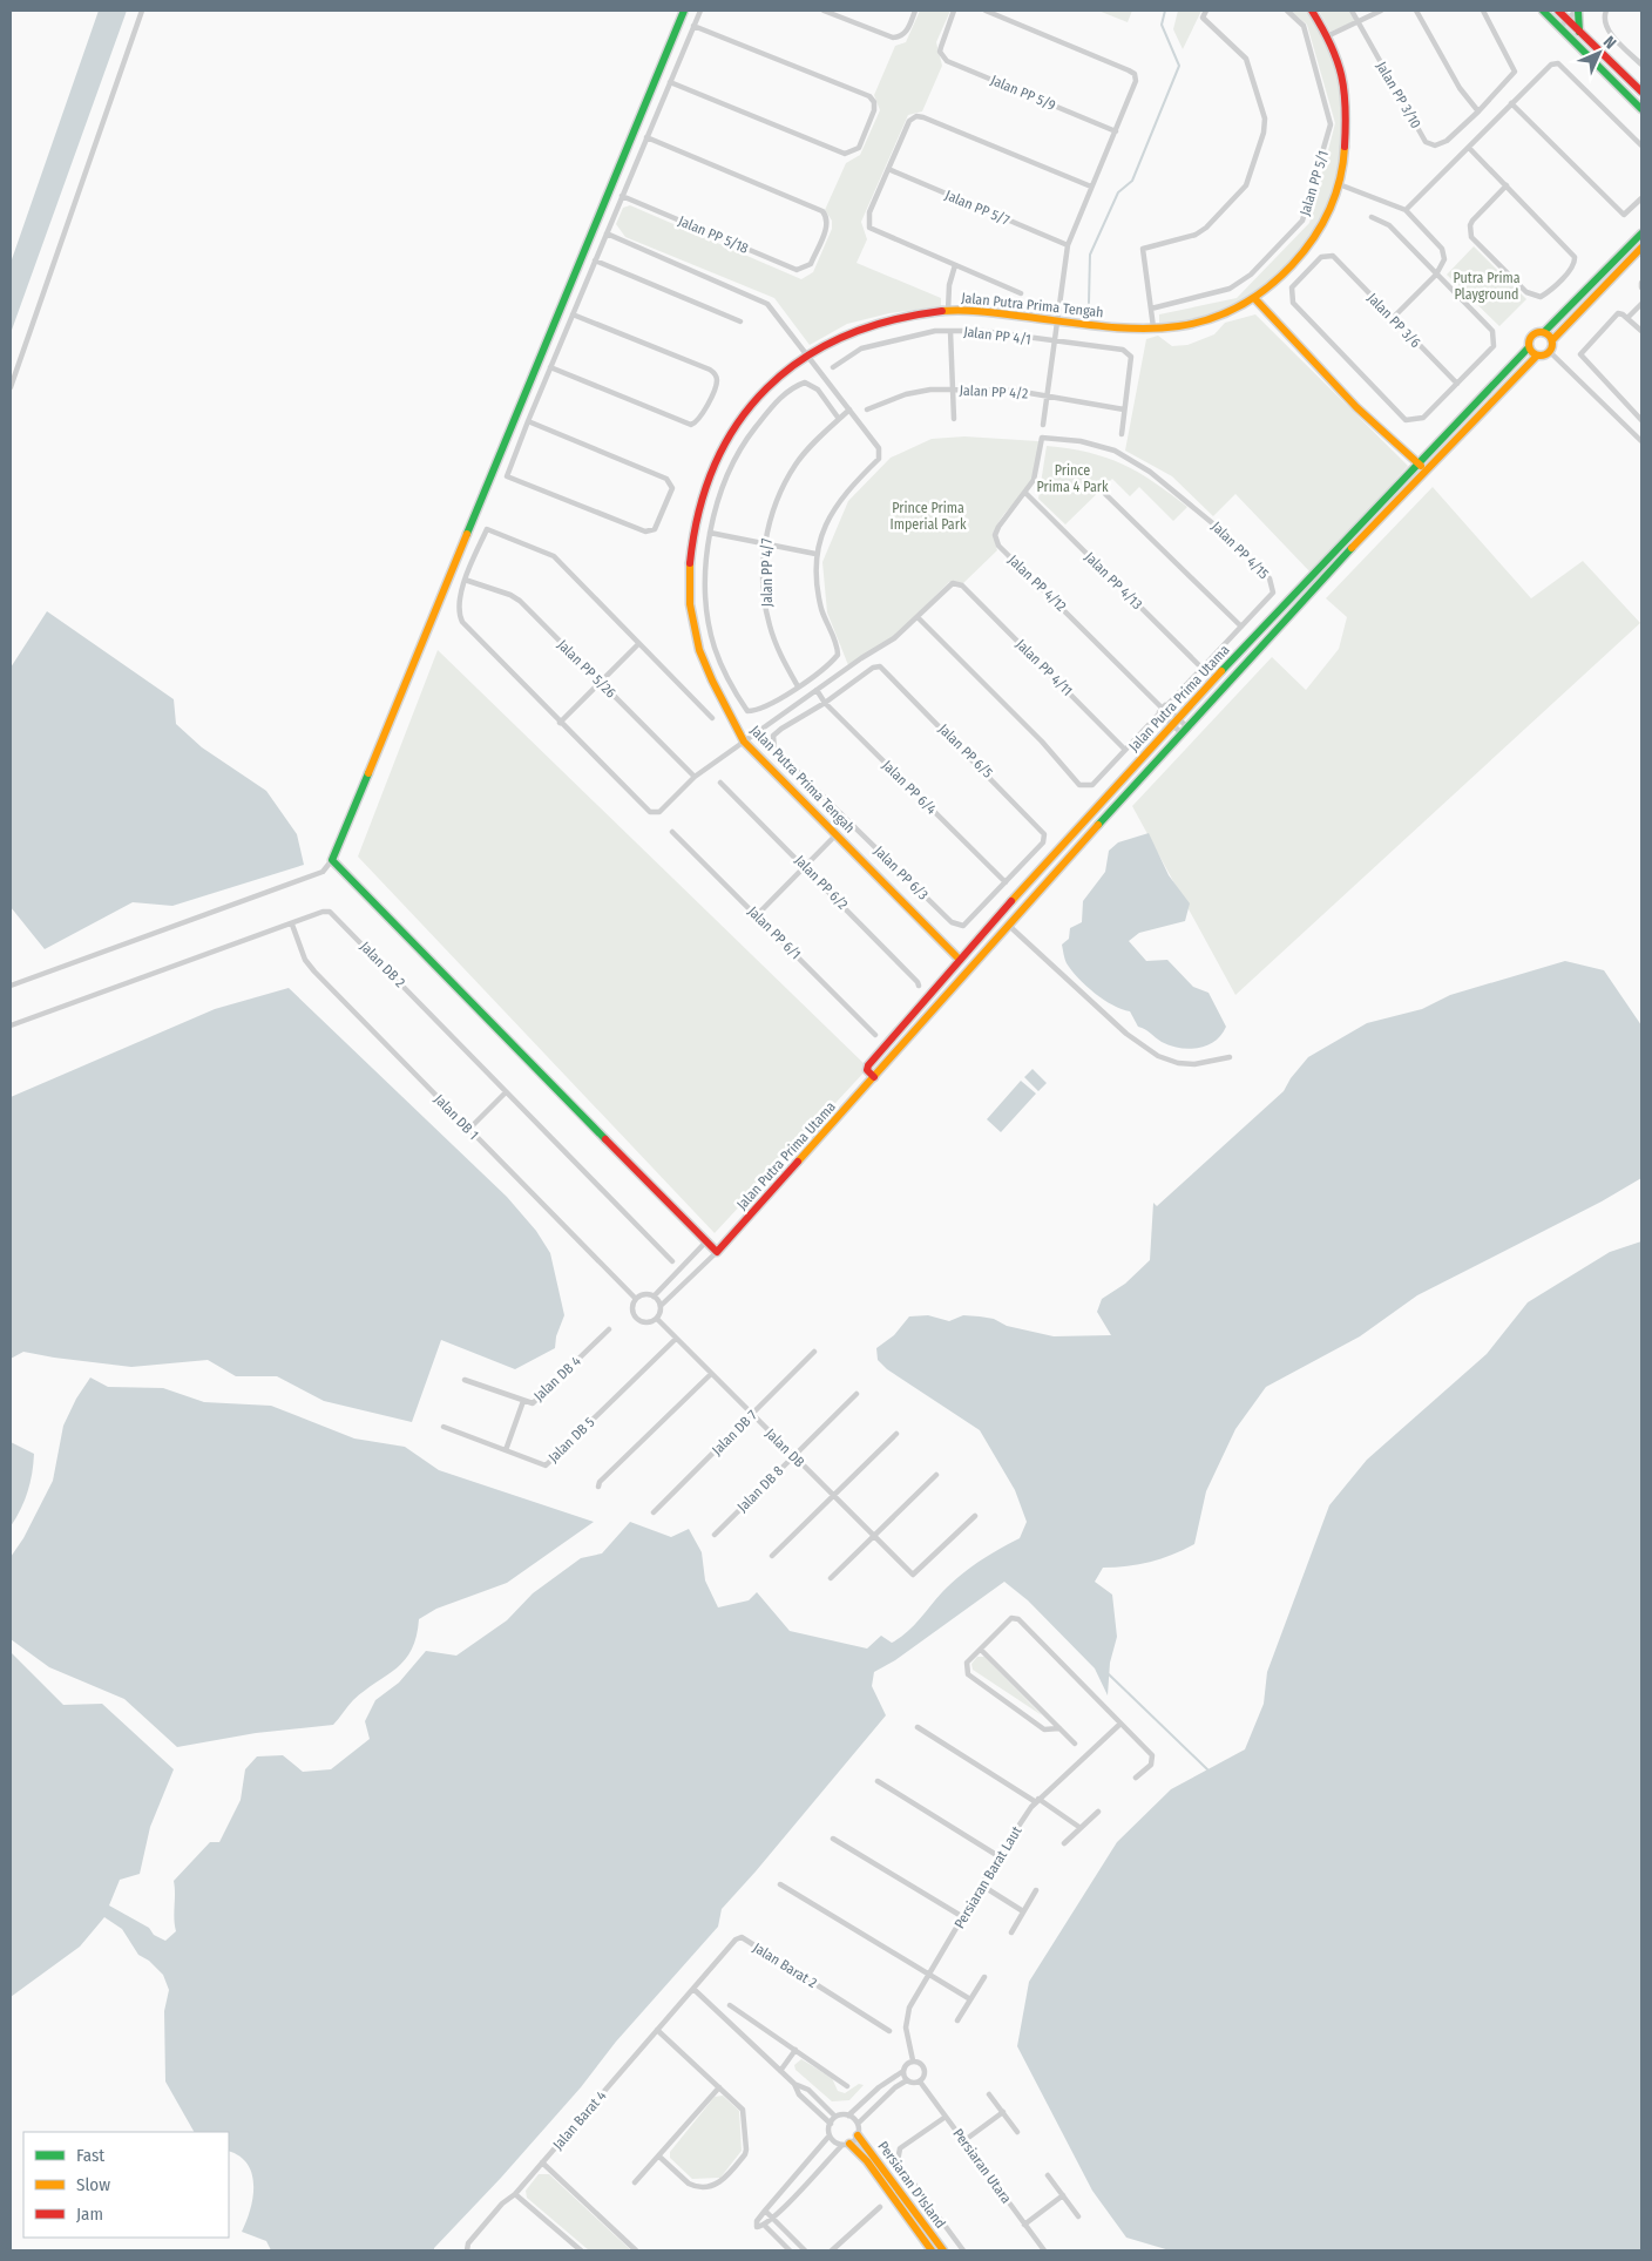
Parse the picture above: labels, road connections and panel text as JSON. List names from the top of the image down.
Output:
{
  "streets": {
    "street": [
      "Jalan PP 5/9",
      "Jalan PP 3/10",
      "Jalan PP 5/1",
      "Jalan PP 5/7",
      "Jalan PP 5/18",
      "Jalan Putra Prima Tengah",
      "Jalan PP 3/6",
      "Jalan PP 4/1",
      "Jalan PP 4/2",
      "Jalan PP 4/15",
      "Jalan PP 4/7",
      "Jalan PP 4/13",
      "Jalan PP 4/12",
      "Jalan PP 4/11",
      "Jalan PP 5/26",
      "Jalan Putra Prima Utama",
      "Jalan PP 6/5",
      "Jalan PP 6/4",
      "Jalan PP 6/3",
      "Jalan PP 6/2",
      "Jalan PP 6/1",
      "Jalan DB 2",
      "Jalan DB 1",
      "Jalan DB 4",
      "Jalan DB 7",
      "Jalan DB 5",
      "Jalan DB",
      "Jalan DB 8",
      "Persiaran Barat Laut",
      "Jalan Barat 2",
      "Jalan Barat 4",
      "Persiaran Utara",
      "Persiaran D'Island"
    ]
  },
  "crossings": [
    ["Jalan Putra Prima Tengah", "Jalan Putra Prima Utama"],
    ["Jalan PP 4/1", "Jalan PP 4/2"],
    ["Jalan PP 4/15", "Jalan PP 4/13"],
    ["Jalan PP 4/15", "Jalan PP 4/12"],
    ["Jalan PP 4/15", "Jalan PP 4/11"],
    ["Jalan PP 4/13", "Jalan PP 4/12"],
    ["Jalan PP 4/12", "Jalan Putra Prima Utama"],
    ["Jalan PP 6/5", "Jalan PP 6/4"],
    ["Jalan PP 6/5", "Jalan PP 6/3"],
    ["Jalan PP 6/4", "Jalan PP 6/3"],
    ["Jalan DB 2", "Jalan DB 1"],
    ["Jalan DB 1", "Jalan DB"],
    ["Jalan DB 7", "Jalan DB"],
    ["Jalan DB 5", "Jalan DB"],
    ["Jalan DB", "Jalan DB 8"],
    ["Persiaran Barat Laut", "Persiaran Utara"],
    ["Jalan Barat 2", "Jalan Barat 4"]
  ],
  "parks": ["Putra Prima Playground", "Prince Prima 4 Park", "Prince Prima Imperial Park"],
  "legend": ["Fast", "Slow", "Jam"],
  "north": "top right"
}
